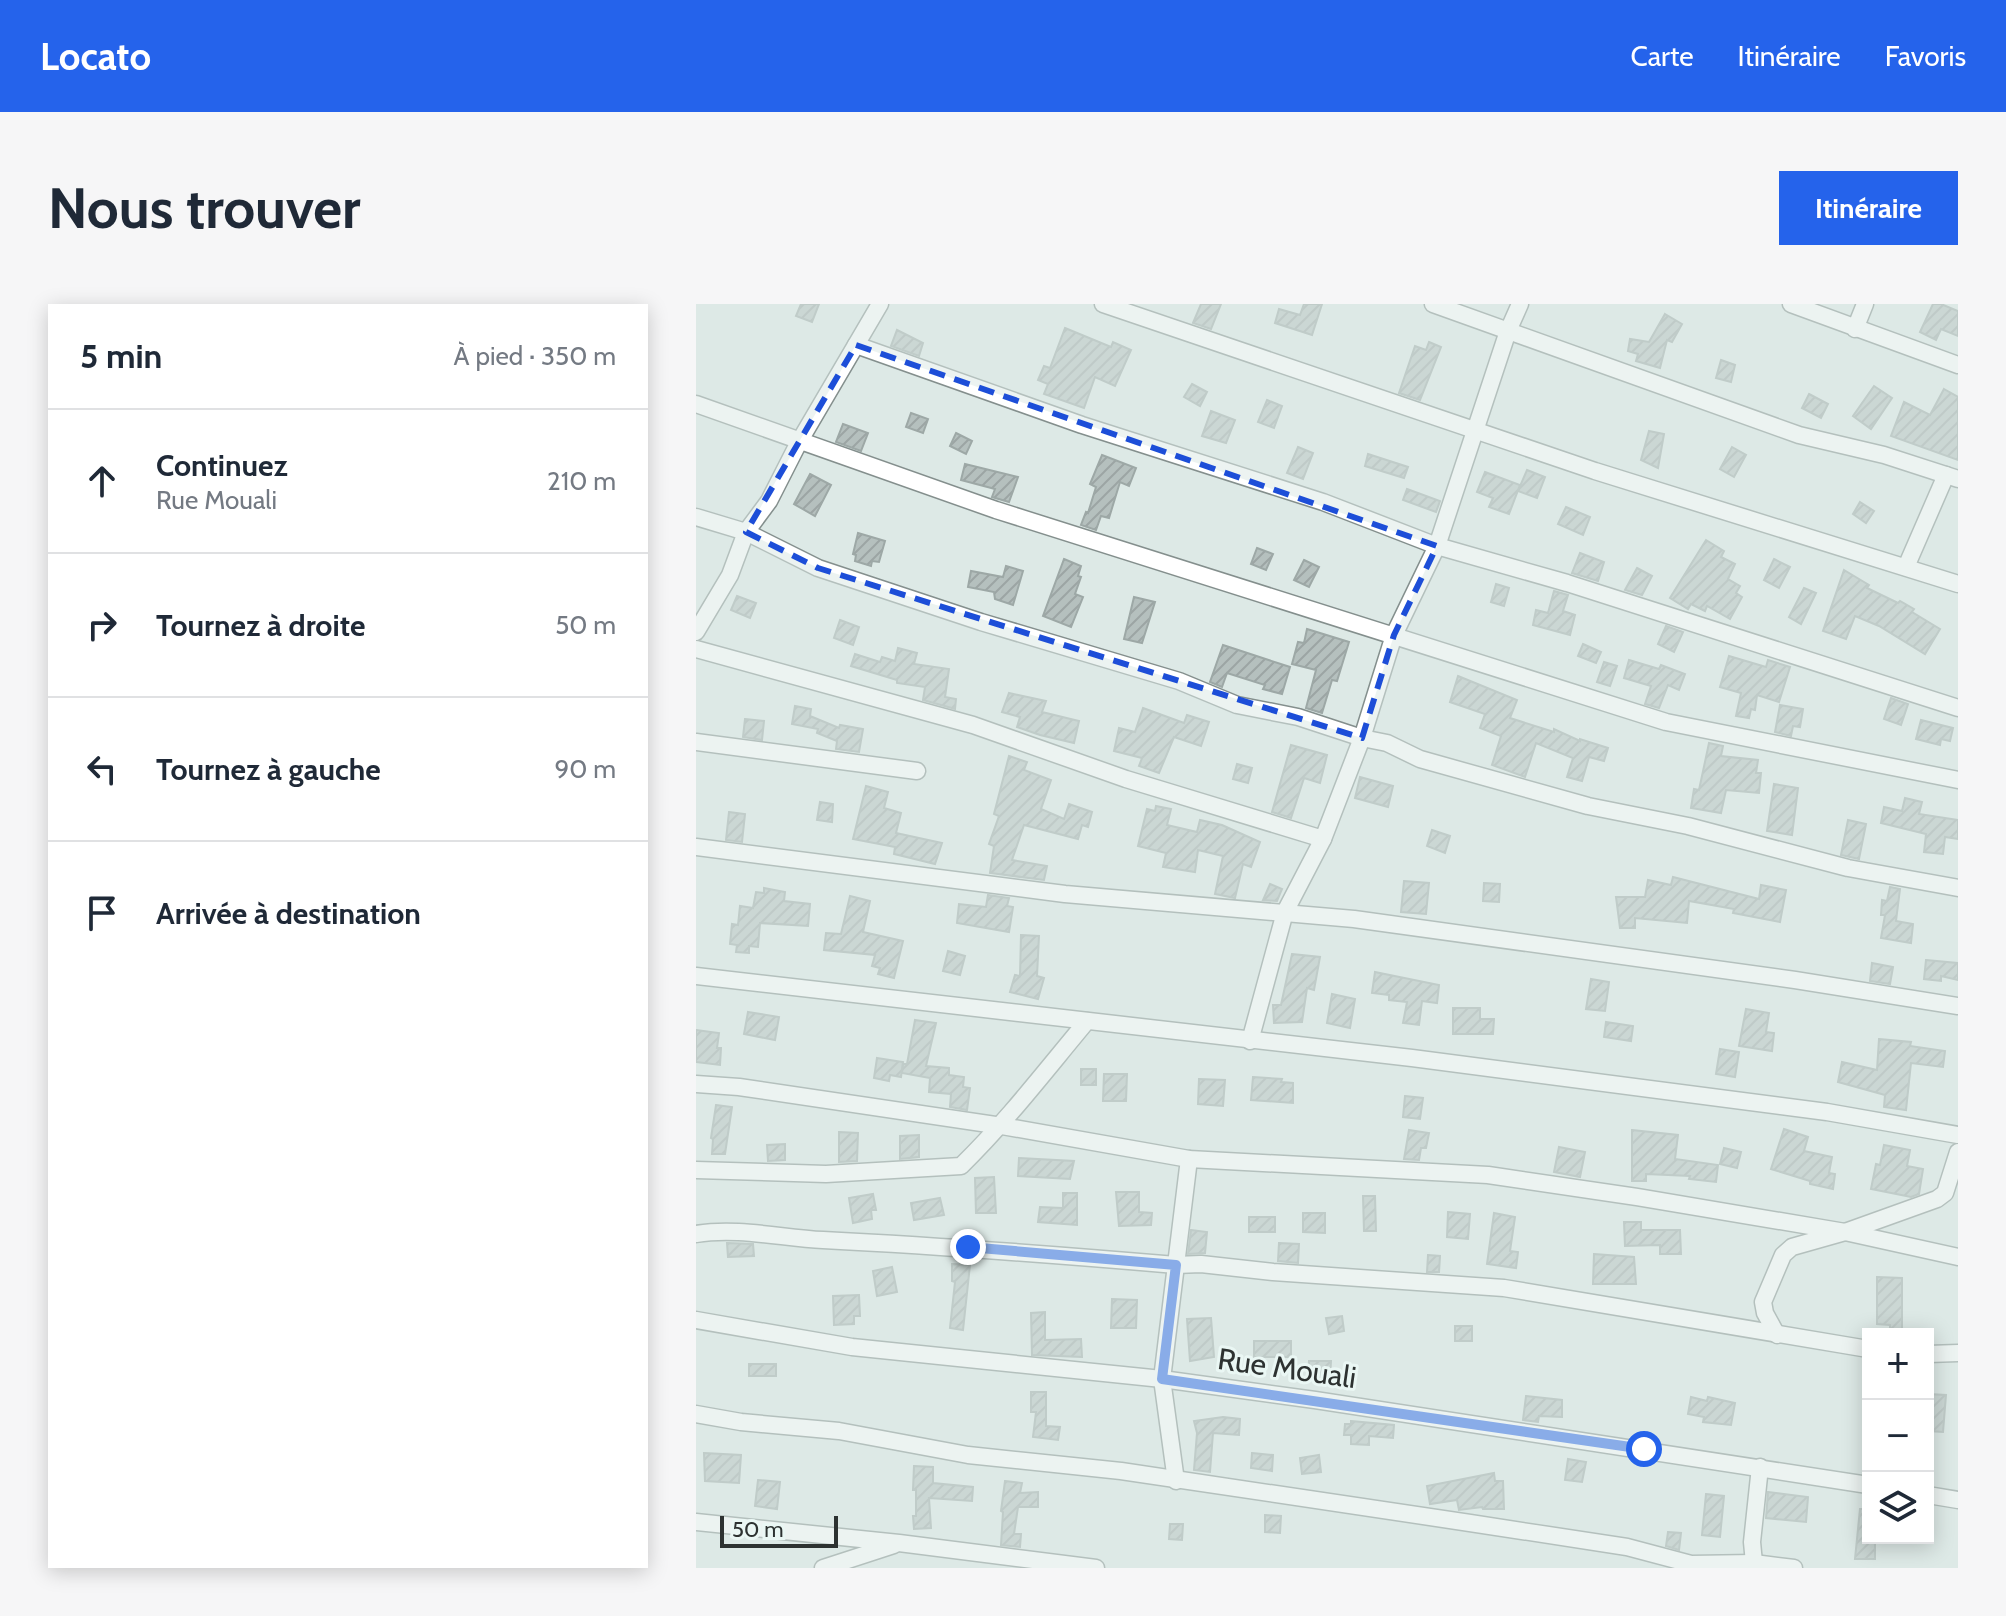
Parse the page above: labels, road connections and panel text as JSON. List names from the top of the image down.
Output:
{
  "streets": {
    "street": ["Rue Mouali"]
  },
  "scale_bar": "50 m",
  "page": {
    "header": "Locato",
    "nav": ["Carte", "Itinéraire", "Favoris"],
    "buttons": "Itinéraire",
    "title": "Nous trouver",
    "heading": ["5 min", "À pied · 350 m"],
    "list": [
      ["Continuez", "Rue Mouali", "210 m"],
      ["Tournez à droite", "50 m"],
      ["Tournez à gauche", "90 m"],
      "Arrivée à destination"
    ],
    "map_buttons": ["+", "−"],
    "scale": "50 m"
  }
}
